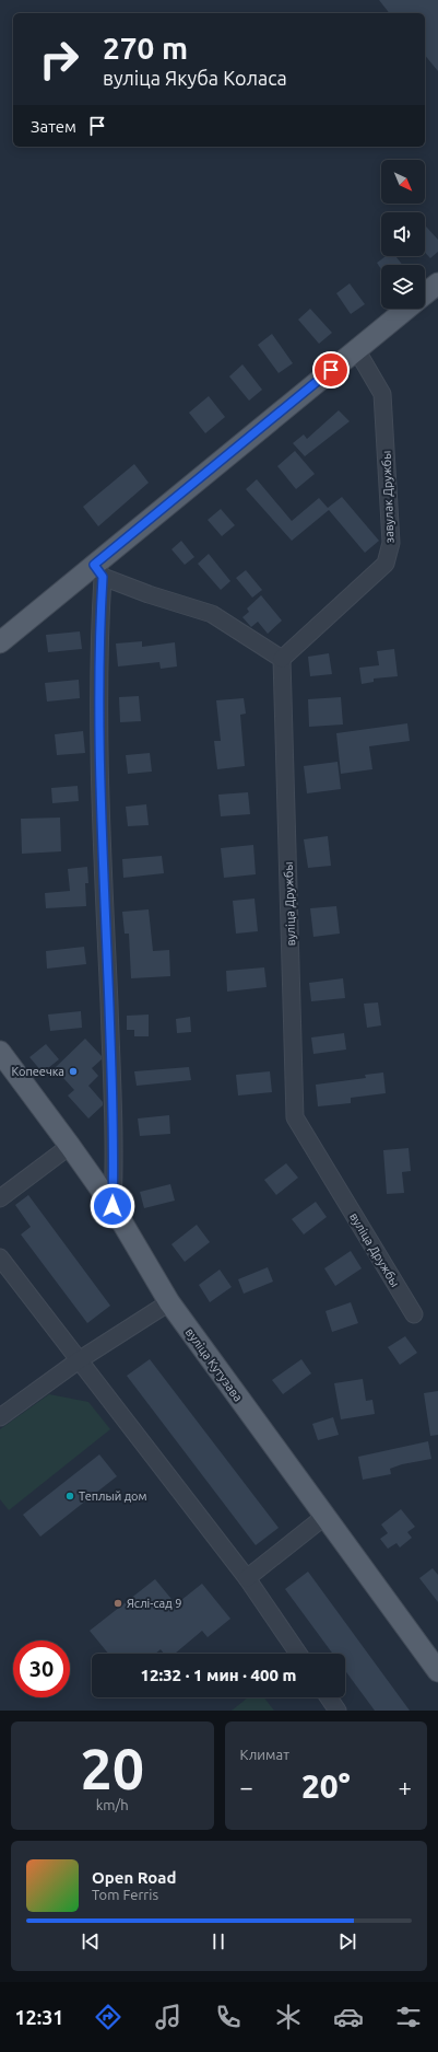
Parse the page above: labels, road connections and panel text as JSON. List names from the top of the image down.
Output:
{
  "streets": {
    "main road": ["вуліца Кутузава"],
    "street": ["завулак Дружбы", "вуліца Дружбы"]
  },
  "crossings": [
    ["завулак Дружбы", "вуліца Дружбы"]
  ],
  "places": ["Копеечка", "Теплый дом", "Яслі-сад 9"],
  "north": "bottom right",
  "page": {
    "turn": ["270 m", "вуліца Якуба Коласа"],
    "then": "Затем",
    "limit": "30",
    "trip": "12:32 · 1 мин · 400 m",
    "tile": [
      ["20", "km/h"],
      "Климат"
    ],
    "heat": ["−", "20°", "+"],
    "song": ["Open Road", "Tom Ferris"],
    "tabs": "12:31"
  }
}
